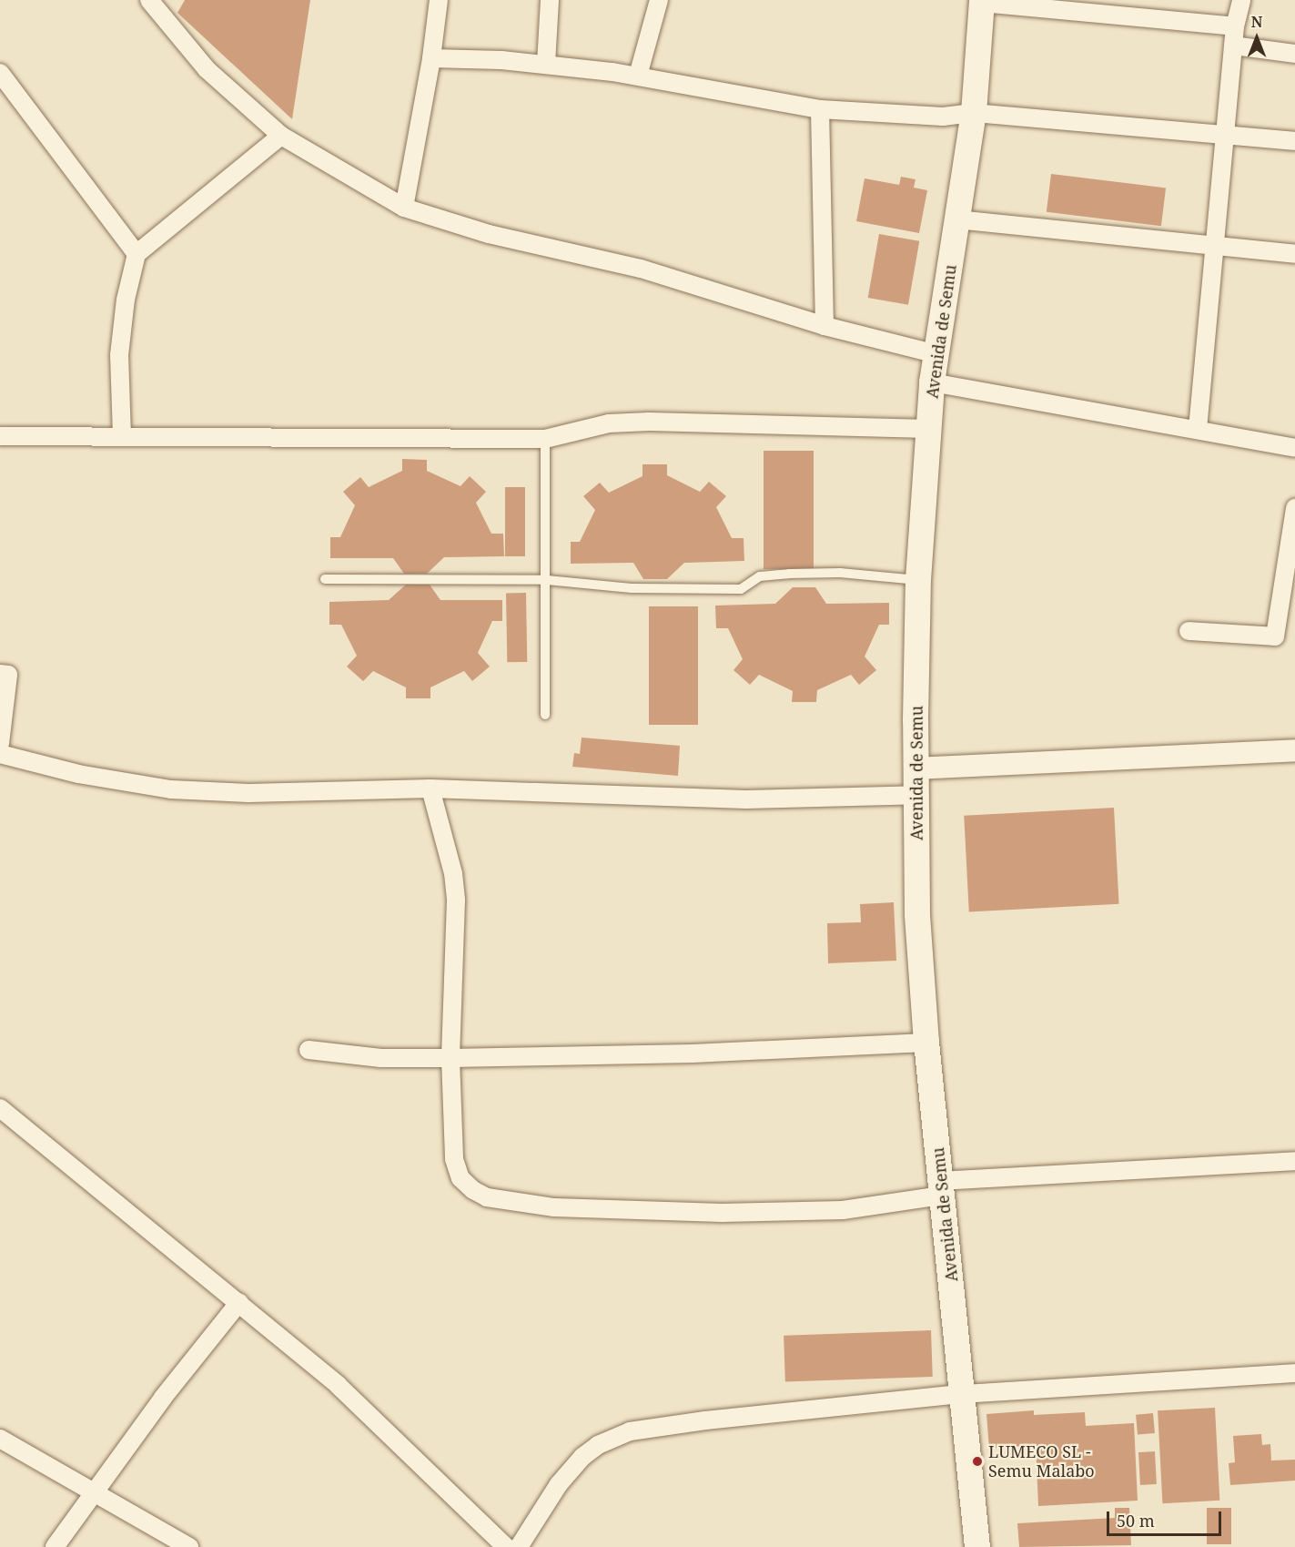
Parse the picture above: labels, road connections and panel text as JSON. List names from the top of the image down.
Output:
{
  "streets": {
    "main road": ["Avenida de Semu"]
  },
  "places": ["LUMECO SL - Semu Malabo"],
  "scale_bar": "50 m",
  "north": "top"
}
